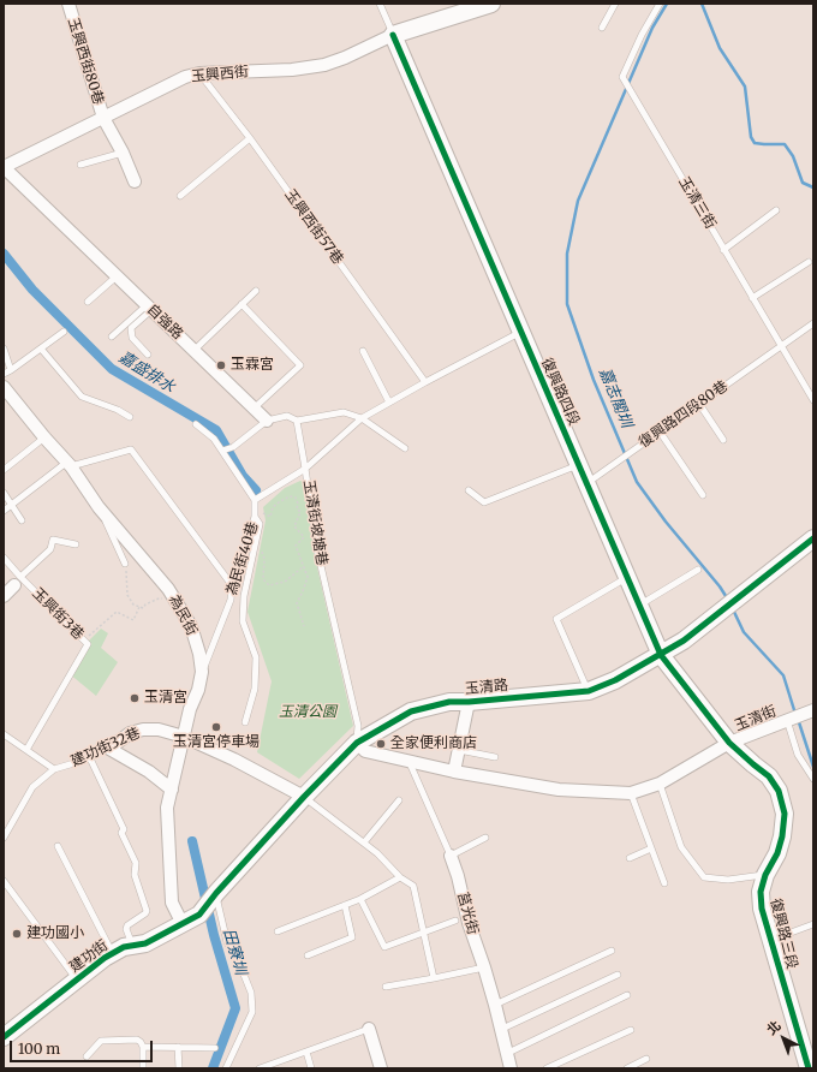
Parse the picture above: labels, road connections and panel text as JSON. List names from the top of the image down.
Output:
{
  "streets": {
    "street": [
      "玉興西街80巷",
      "玉興西街",
      "自強路",
      "復興路四段",
      "為民街",
      "玉清路",
      "玉清街",
      "建功街32巷",
      "莒光街",
      "復興路三段",
      "建功街"
    ],
    "lane": [
      "玉清三街",
      "玉興西街57巷",
      "復興路四段80巷",
      "玉清街坡塘巷",
      "為民街40巷",
      "玉興街3巷"
    ]
  },
  "crossings": [
    ["玉興西街80巷", "玉興西街"],
    ["玉興西街", "玉興西街57巷"],
    ["玉興西街", "自強路"],
    ["玉興西街", "復興路四段"],
    ["玉清三街", "復興路四段80巷"],
    ["玉興西街57巷", "玉清街坡塘巷"],
    ["復興路四段", "復興路四段80巷"],
    ["復興路四段", "玉清街坡塘巷"],
    ["復興路四段", "玉清路"],
    ["復興路四段", "玉清街"],
    ["復興路四段", "復興路三段"],
    ["玉清街坡塘巷", "玉清路"],
    ["玉清街坡塘巷", "玉清街"],
    ["為民街40巷", "為民街"],
    ["為民街", "建功街32巷"],
    ["為民街", "建功街"],
    ["玉清路", "玉清街"],
    ["玉清路", "建功街32巷"],
    ["玉清路", "建功街"],
    ["玉清街", "莒光街"],
    ["玉清街", "復興路三段"]
  ],
  "water": ["嘉盛排水", "嘉志閣圳", "田寮圳"],
  "parks": ["玉清公園"],
  "places": [
    "玉霖宮",
    "玉清宮",
    "玉清宮停車場",
    "全家便利商店",
    "建功國小"
  ],
  "scale_bar": "100 m",
  "north": "top left"
}
